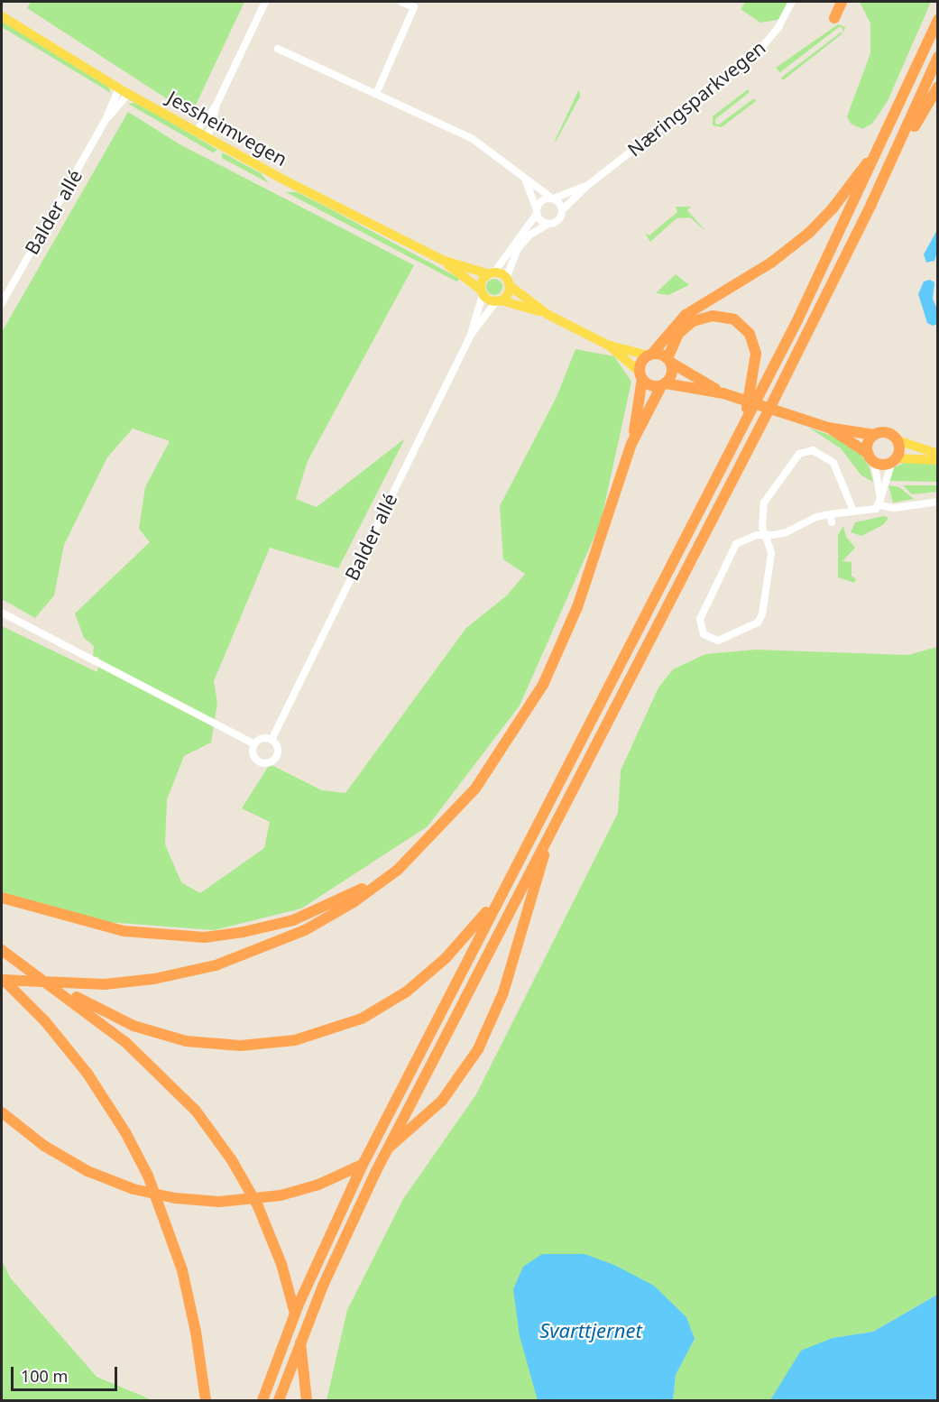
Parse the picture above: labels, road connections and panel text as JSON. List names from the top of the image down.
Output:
{
  "streets": {
    "main road": ["Jessheimvegen"],
    "street": ["Næringsparkvegen", "Balder allé"]
  },
  "crossings": [
    ["Næringsparkvegen", "Jessheimvegen"],
    ["Næringsparkvegen", "Balder allé"],
    ["Jessheimvegen", "Balder allé"]
  ],
  "water": ["Svarttjernet"],
  "scale_bar": "100 m"
}
